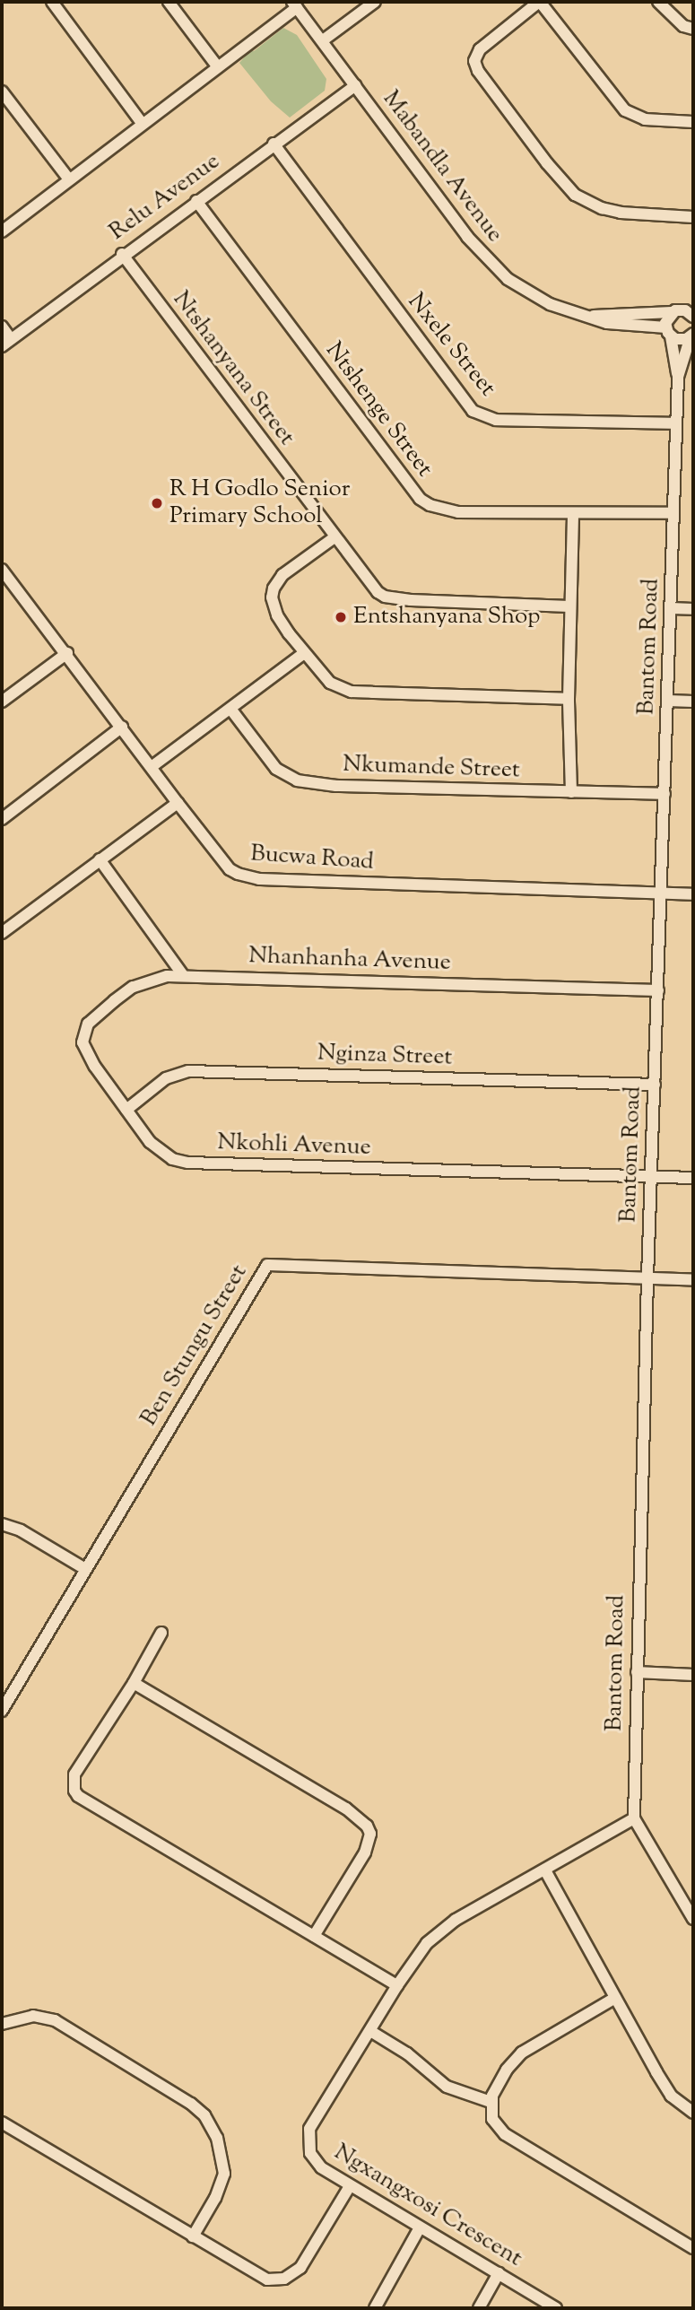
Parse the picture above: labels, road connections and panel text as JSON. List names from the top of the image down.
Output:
{
  "streets": {
    "street": [
      "Mabandla Avenue",
      "Relu Avenue",
      "Nxele Street",
      "Ntshanyana Street",
      "Ntshenge Street",
      "Bantom Road",
      "Nkumande Street",
      "Bucwa Road",
      "Nhanhanha Avenue",
      "Nginza Street",
      "Nkohli Avenue",
      "Ben Stungu Street",
      "Ngxangxosi Crescent"
    ]
  },
  "crossings": [
    ["Mabandla Avenue", "Relu Avenue"],
    ["Mabandla Avenue", "Bantom Road"],
    ["Relu Avenue", "Nxele Street"],
    ["Relu Avenue", "Ntshanyana Street"],
    ["Relu Avenue", "Ntshenge Street"],
    ["Nxele Street", "Bantom Road"],
    ["Ntshenge Street", "Bantom Road"],
    ["Bantom Road", "Nkumande Street"],
    ["Bantom Road", "Bucwa Road"],
    ["Bantom Road", "Nhanhanha Avenue"],
    ["Bantom Road", "Nginza Street"],
    ["Bantom Road", "Nkohli Avenue"],
    ["Bantom Road", "Ben Stungu Street"],
    ["Bantom Road", "Ngxangxosi Crescent"],
    ["Nhanhanha Avenue", "Nkohli Avenue"],
    ["Nginza Street", "Nkohli Avenue"]
  ],
  "places": ["R H Godlo Senior Primary School", "Entshanyana Shop"]
}
